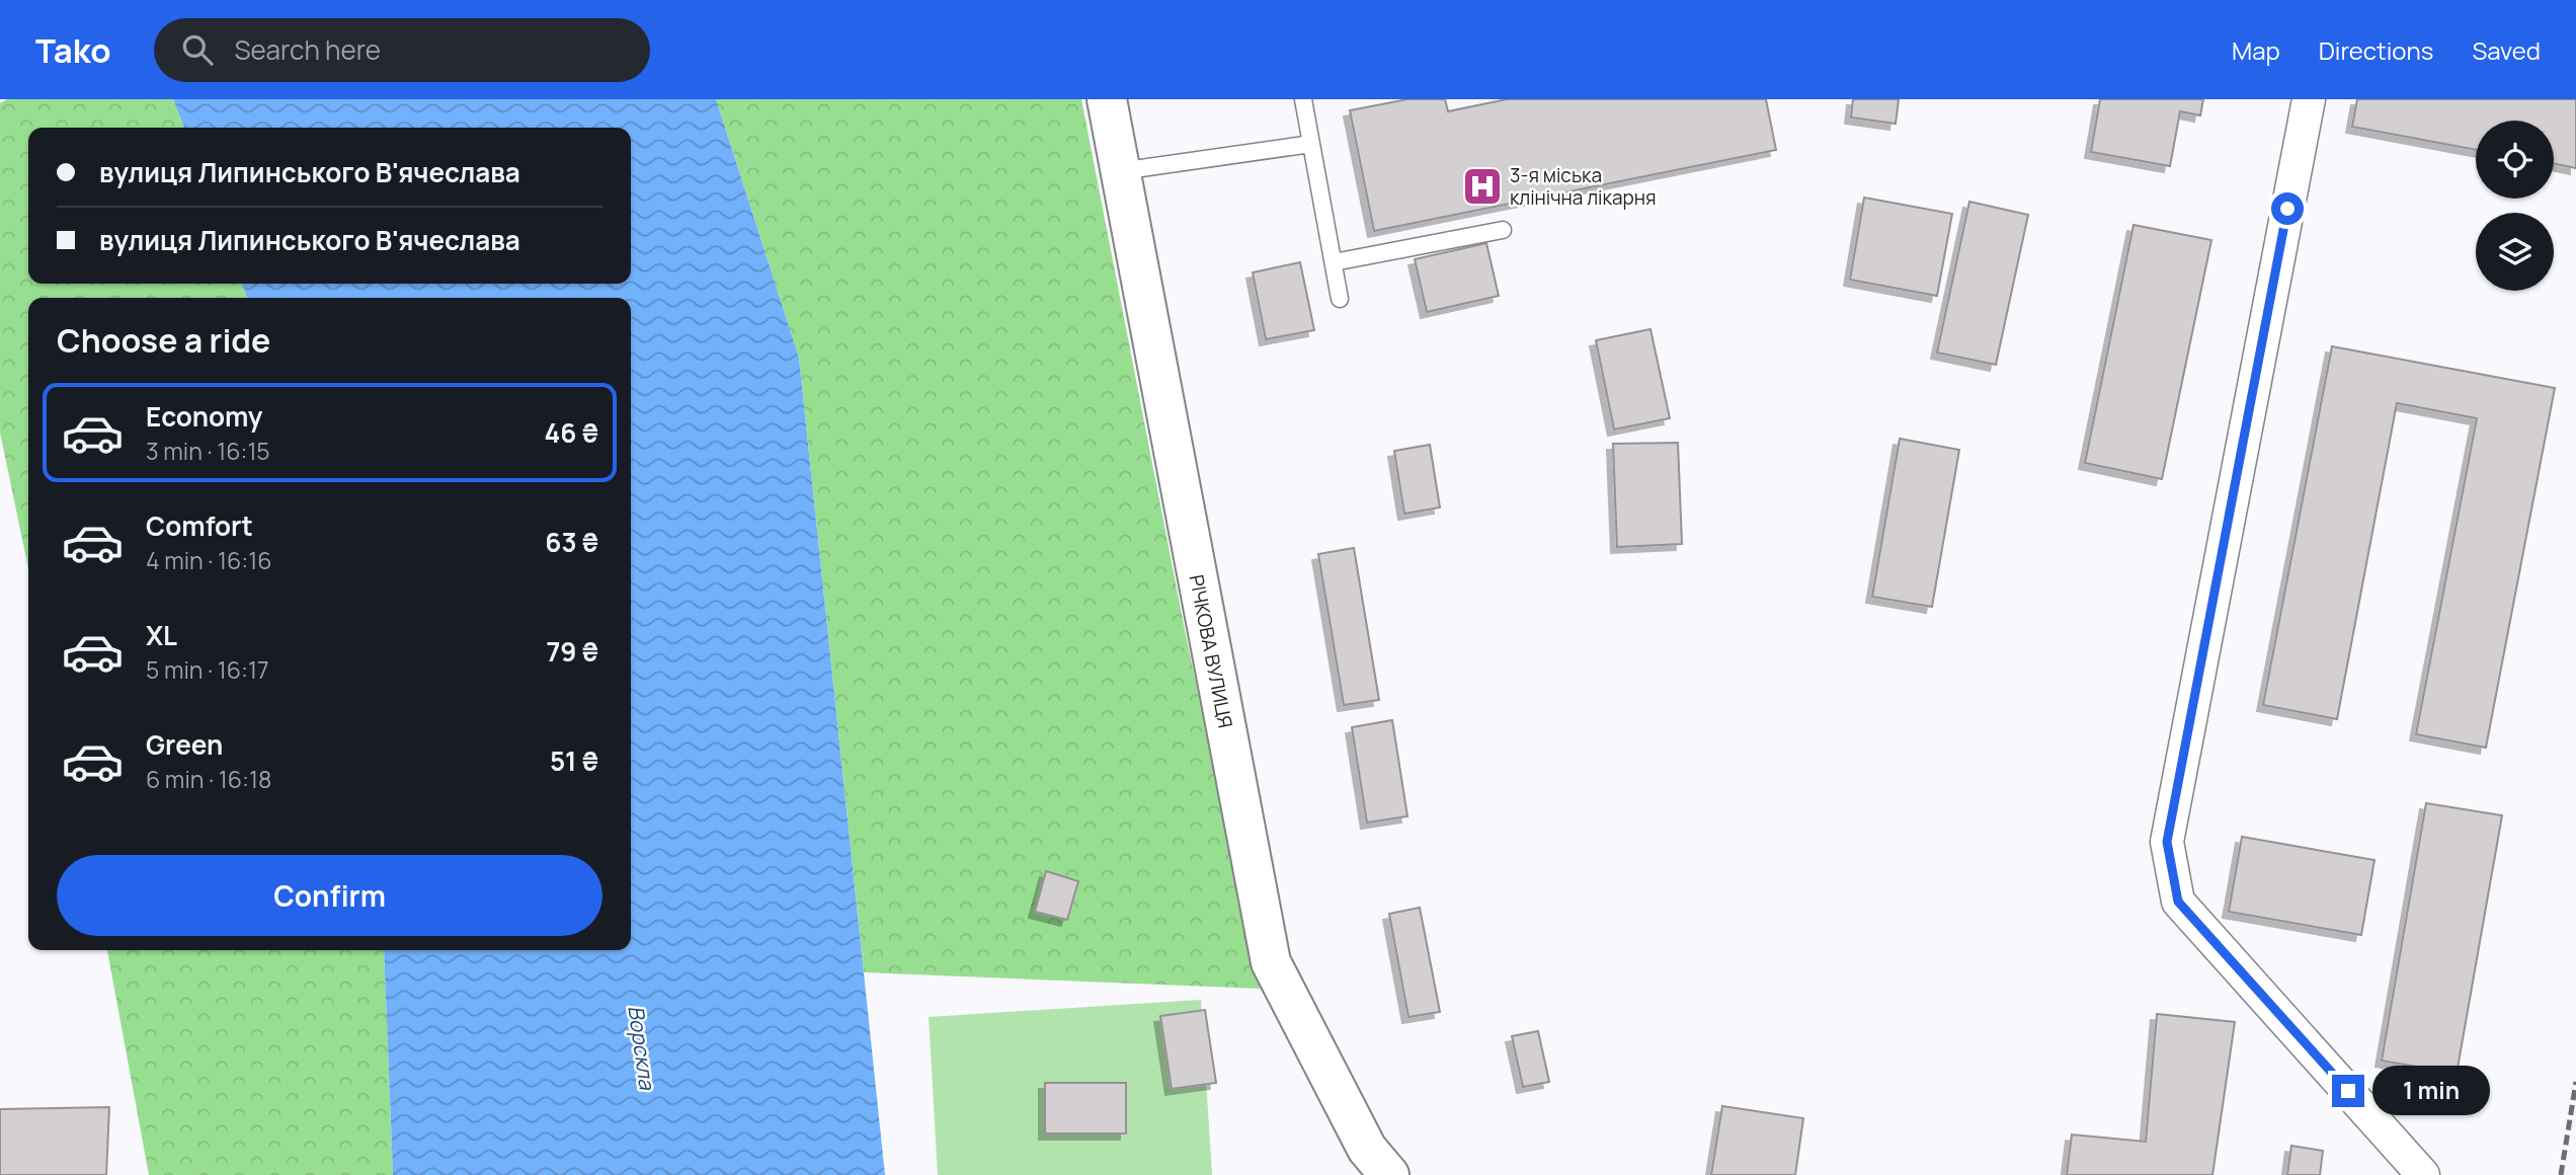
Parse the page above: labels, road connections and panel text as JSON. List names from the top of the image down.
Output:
{
  "streets": {
    "street": ["РІЧКОВА ВУЛИЦЯ"]
  },
  "water": ["Ворскла"],
  "places": {
    "hospital": ["3-я міська клінічна лікарня"]
  },
  "page": {
    "header": "Tako",
    "search": "Search here",
    "nav": ["Map", "Directions", "Saved"],
    "banner": ["вулиця Липинського В'ячеслава", "вулиця Липинського В'ячеслава"],
    "heading": "Choose a ride",
    "list": [
      {
        "name": "Economy",
        "note": "3 min · 16:15",
        "value": "46 ₴"
      },
      {
        "name": "Comfort",
        "note": "4 min · 16:16",
        "value": "63 ₴"
      },
      {
        "name": "XL",
        "note": "5 min · 16:17",
        "value": "79 ₴"
      },
      {
        "name": "Green",
        "note": "6 min · 16:18",
        "value": "51 ₴"
      }
    ],
    "buttons": "Confirm",
    "bubble": "1 min"
  }
}
